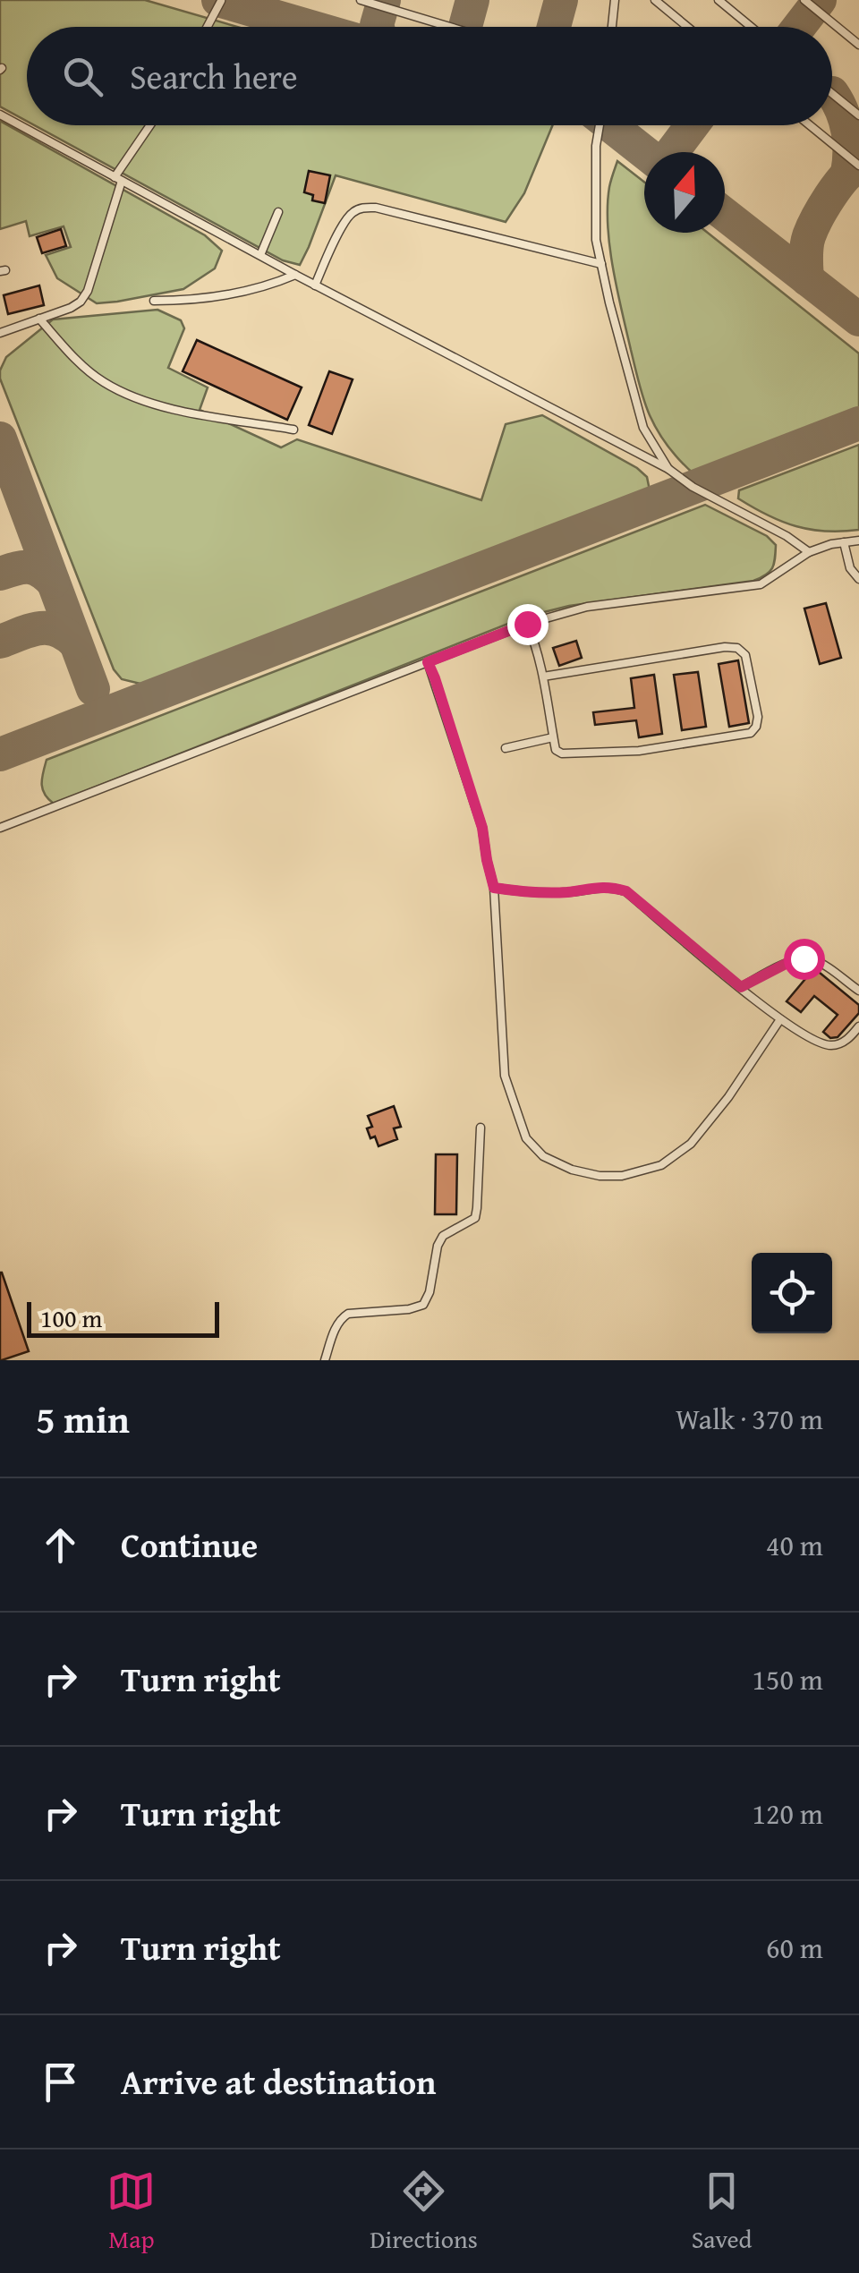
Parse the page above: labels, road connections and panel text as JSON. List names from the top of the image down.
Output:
{
  "scale_bar": "100 m",
  "north": "top",
  "page": {
    "search": "Search here",
    "scale": "100 m",
    "heading": ["5 min", "Walk · 370 m"],
    "list": [
      ["Continue", "40 m"],
      ["Turn right", "150 m"],
      ["Turn right", "120 m"],
      ["Turn right", "60 m"],
      "Arrive at destination"
    ],
    "nav": ["Map", "Directions", "Saved"]
  }
}
